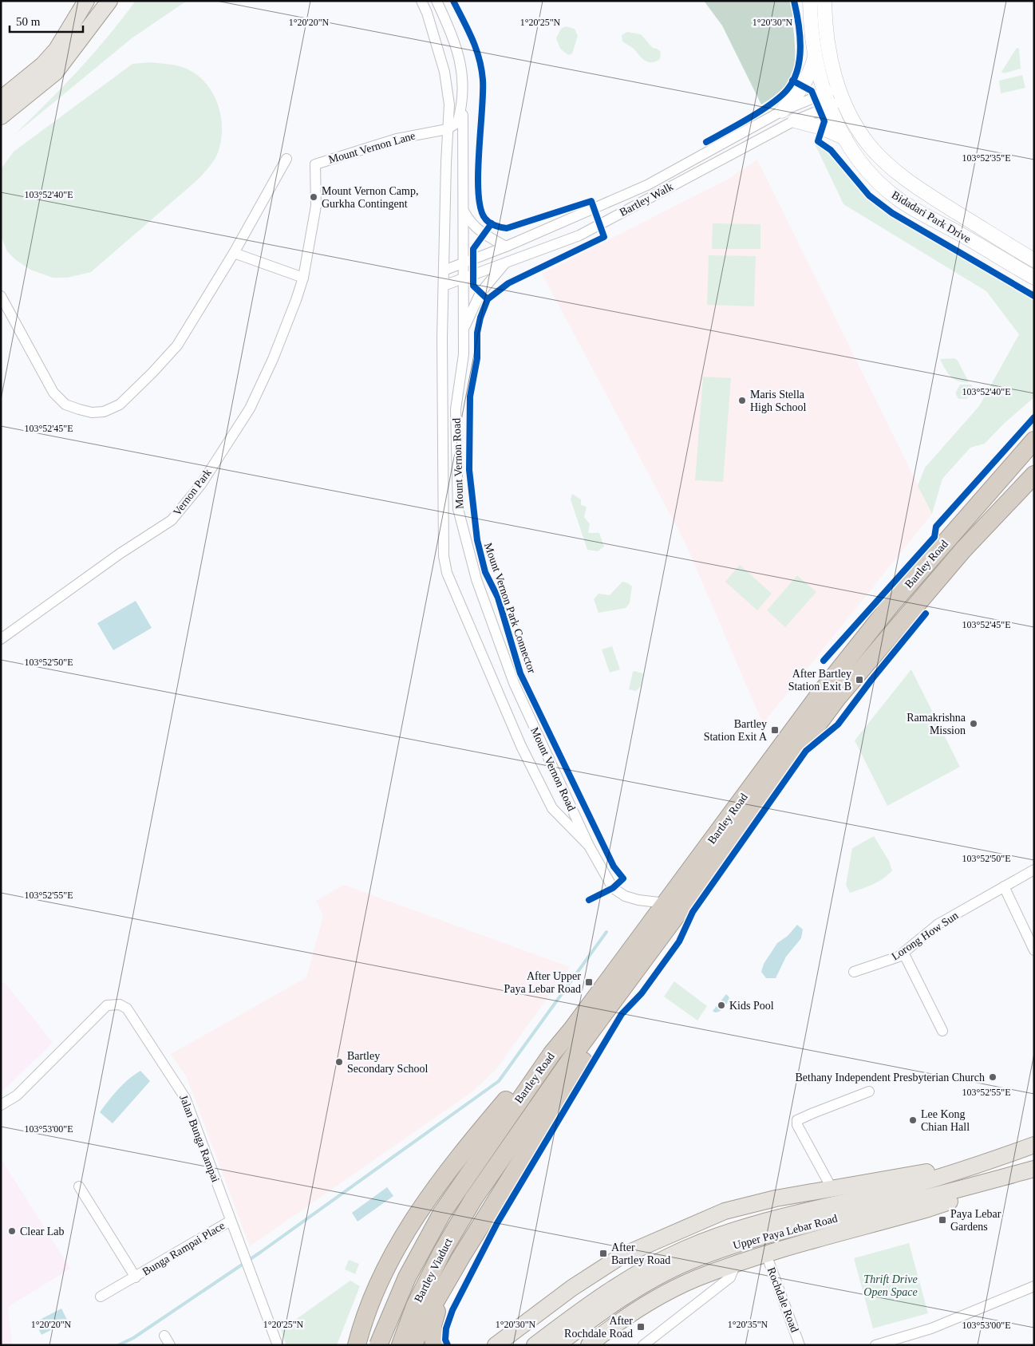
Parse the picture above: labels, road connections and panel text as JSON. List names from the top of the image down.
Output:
{
  "streets": {
    "highway": ["Bartley Road", "Bartley Viaduct"],
    "main road": ["Upper Paya Lebar Road"],
    "street": [
      "Mount Vernon Lane",
      "Bartley Walk",
      "Bidadari Park Drive",
      "Mount Vernon Road",
      "Vernon Park",
      "Lorong How Sun",
      "Jalan Bunga Rampai",
      "Bunga Rampai Place",
      "Rochdale Road"
    ],
    "cycle path": ["Mount Vernon Park Connector"]
  },
  "crossings": [
    ["Mount Vernon Lane", "Mount Vernon Road"],
    ["Mount Vernon Lane", "Vernon Park"],
    ["Bartley Walk", "Bidadari Park Drive"],
    ["Bartley Walk", "Mount Vernon Road"],
    ["Mount Vernon Road", "Bartley Road"],
    ["Bartley Road", "Bartley Viaduct"],
    ["Jalan Bunga Rampai", "Bunga Rampai Place"],
    ["Upper Paya Lebar Road", "Rochdale Road"]
  ],
  "parks": ["Thrift Drive Open Space"],
  "places": {
    "other": [
      "Mount Vernon Camp, Gurkha Contingent",
      "Maris Stella High School",
      "Ramakrishna Mission",
      "Kids Pool",
      "Bartley Secondary School",
      "Bethany Independent Presbyterian Church",
      "Lee Kong Chian Hall",
      "Clear Lab"
    ],
    "transit": [
      "After Bartley Station Exit B",
      "Bartley Station Exit A",
      "After Upper Paya Lebar Road",
      "Paya Lebar Gardens",
      "After Bartley Road",
      "After Rochdale Road"
    ]
  },
  "scale_bar": "50 m",
  "coordinates": [
    "1°20'20\"N",
    "1°20'25\"N",
    "1°20'30\"N",
    "103°52'35\"E",
    "103°52'40\"E",
    "103°52'45\"E",
    "103°52'50\"E",
    "103°52'55\"E",
    "103°53'00\"E",
    "1°20'35\"N"
  ]
}
